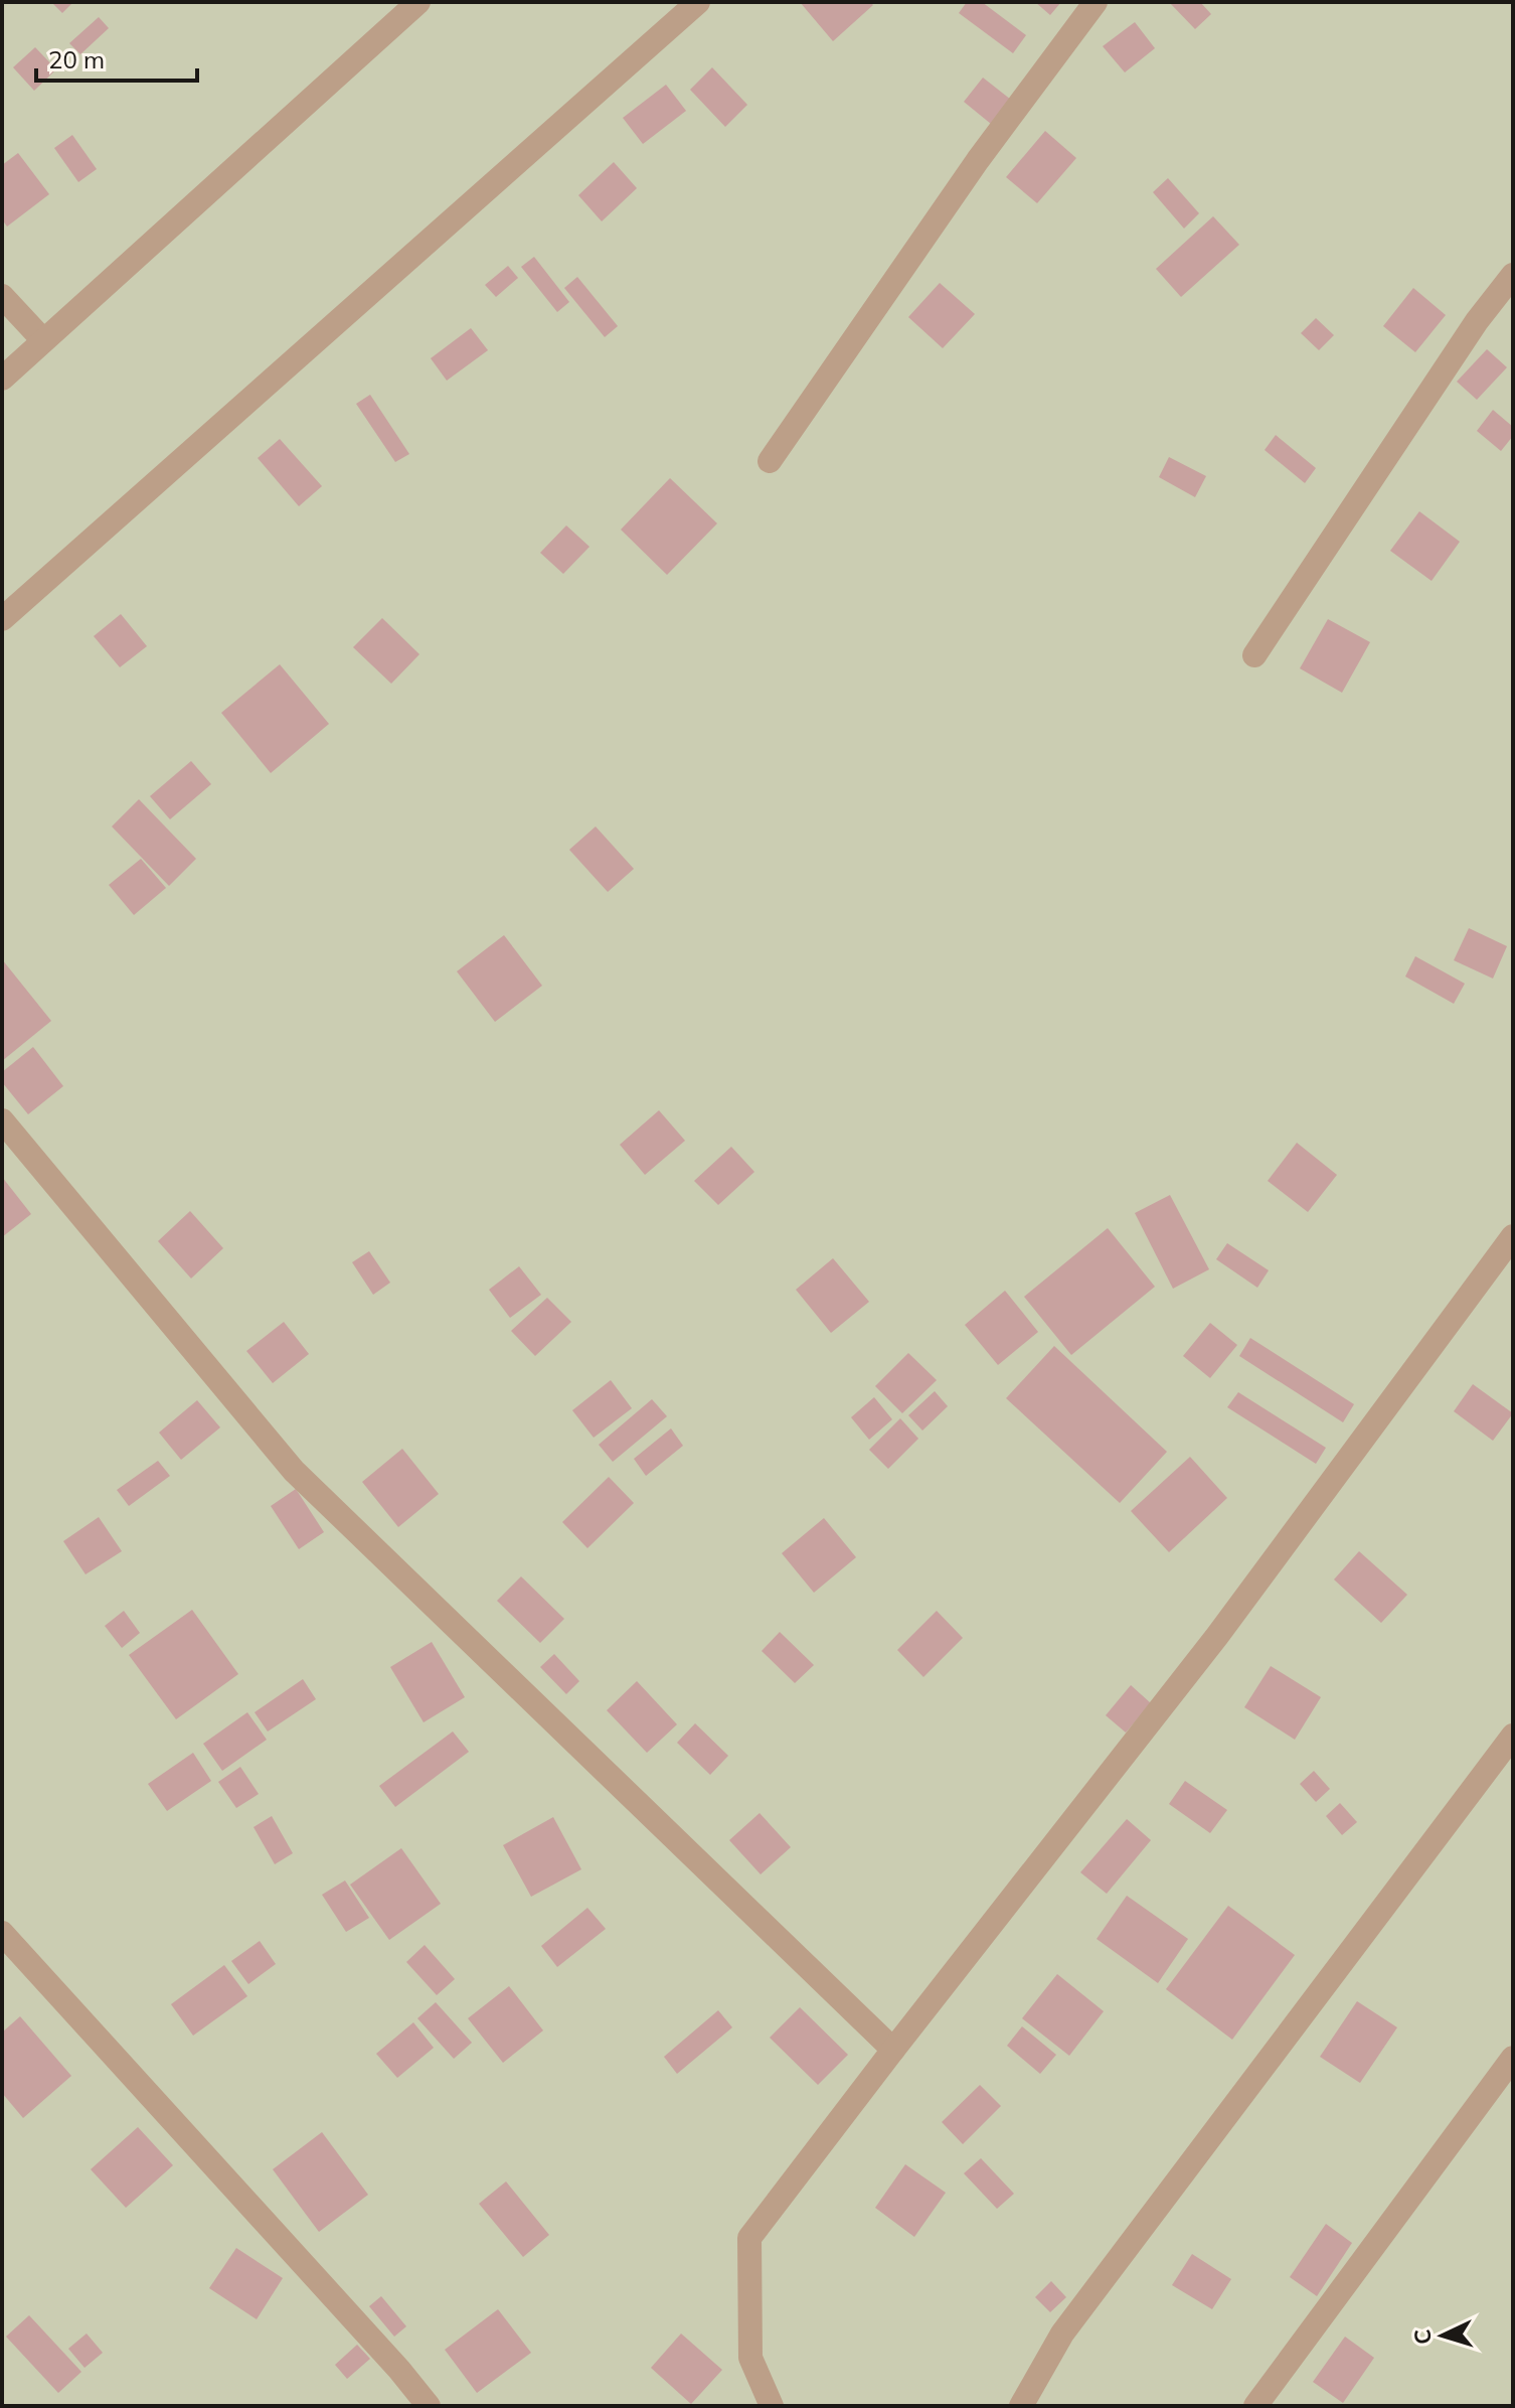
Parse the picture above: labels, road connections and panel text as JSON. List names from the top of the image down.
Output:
{
  "scale_bar": "20 m",
  "north": "left"
}
